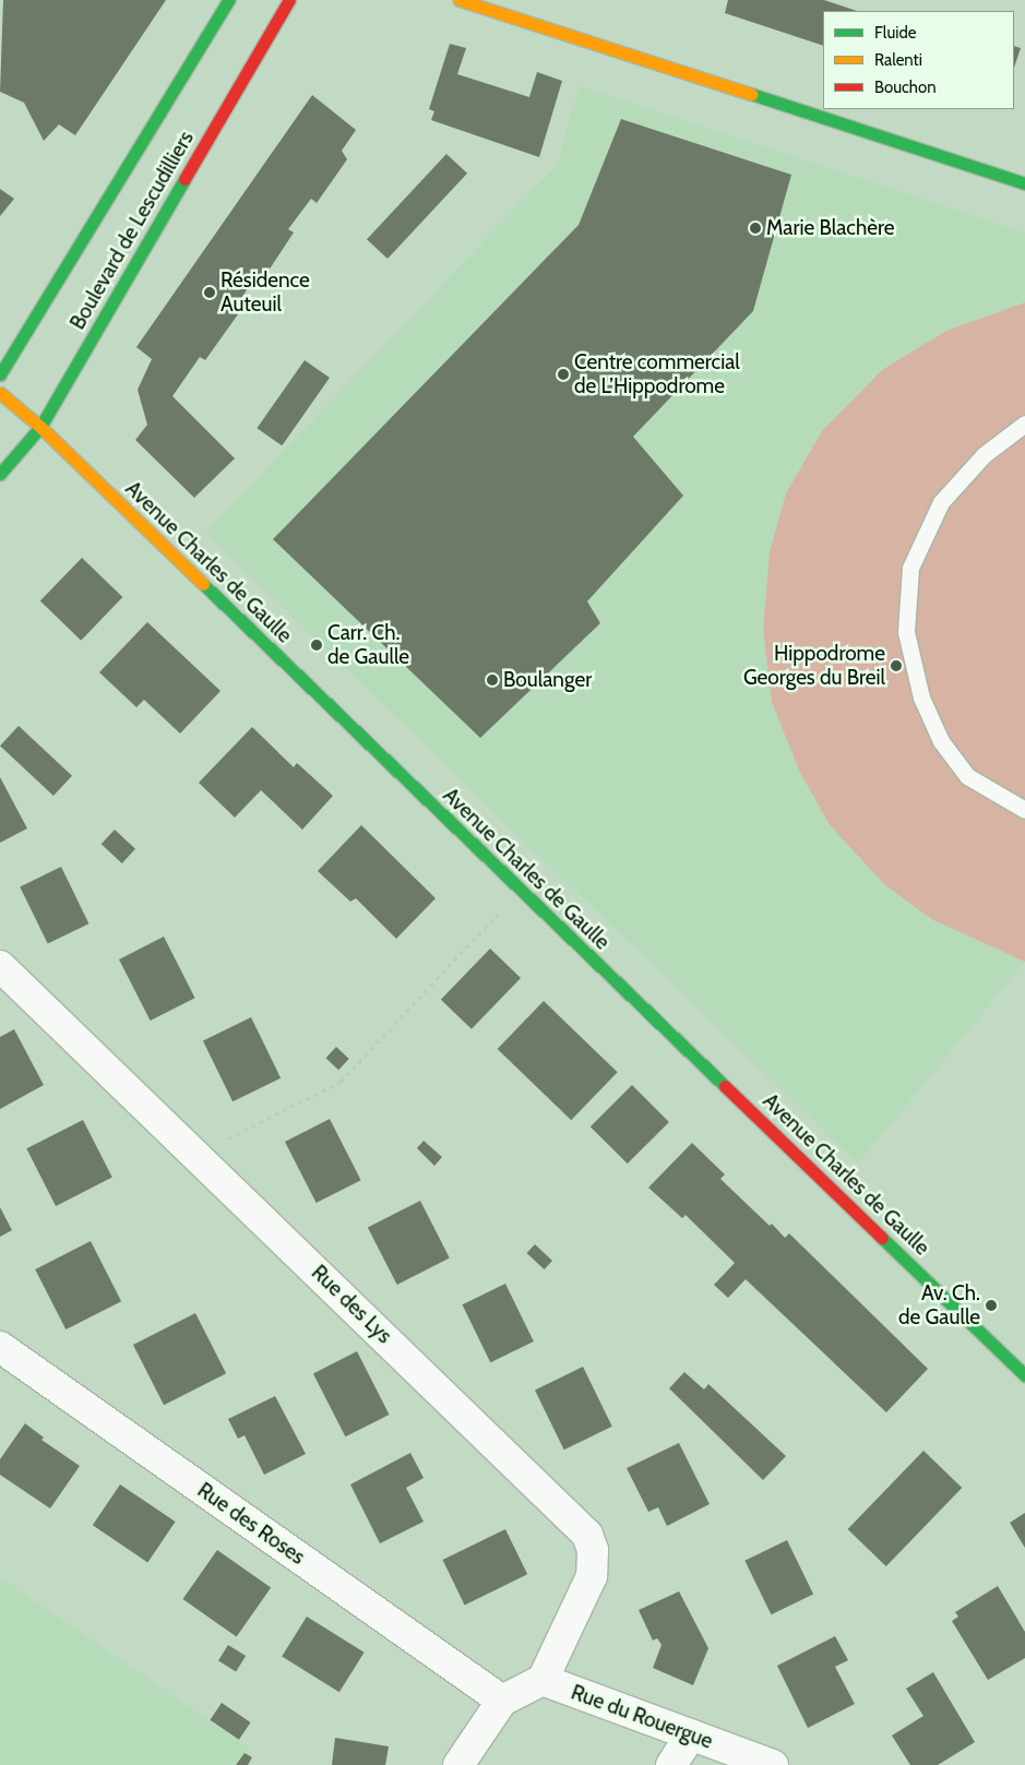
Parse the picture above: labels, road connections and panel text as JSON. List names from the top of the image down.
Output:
{
  "streets": {
    "main road": ["Boulevard de Lescudilliers", "Avenue Charles de Gaulle"],
    "street": ["Rue des Lys", "Rue des Roses", "Rue du Rouergue"]
  },
  "crossings": [
    ["Boulevard de Lescudilliers", "Avenue Charles de Gaulle"],
    ["Rue des Lys", "Rue du Rouergue"]
  ],
  "places": [
    "Marie Blachère",
    "Résidence Auteuil",
    "Centre commercial de L’Hippodrome",
    "Carr. Ch. de Gaulle",
    "Hippodrome Georges du Breil",
    "Boulanger",
    "Av. Ch. de Gaulle"
  ],
  "legend": ["Fluide", "Ralenti", "Bouchon"]
}
